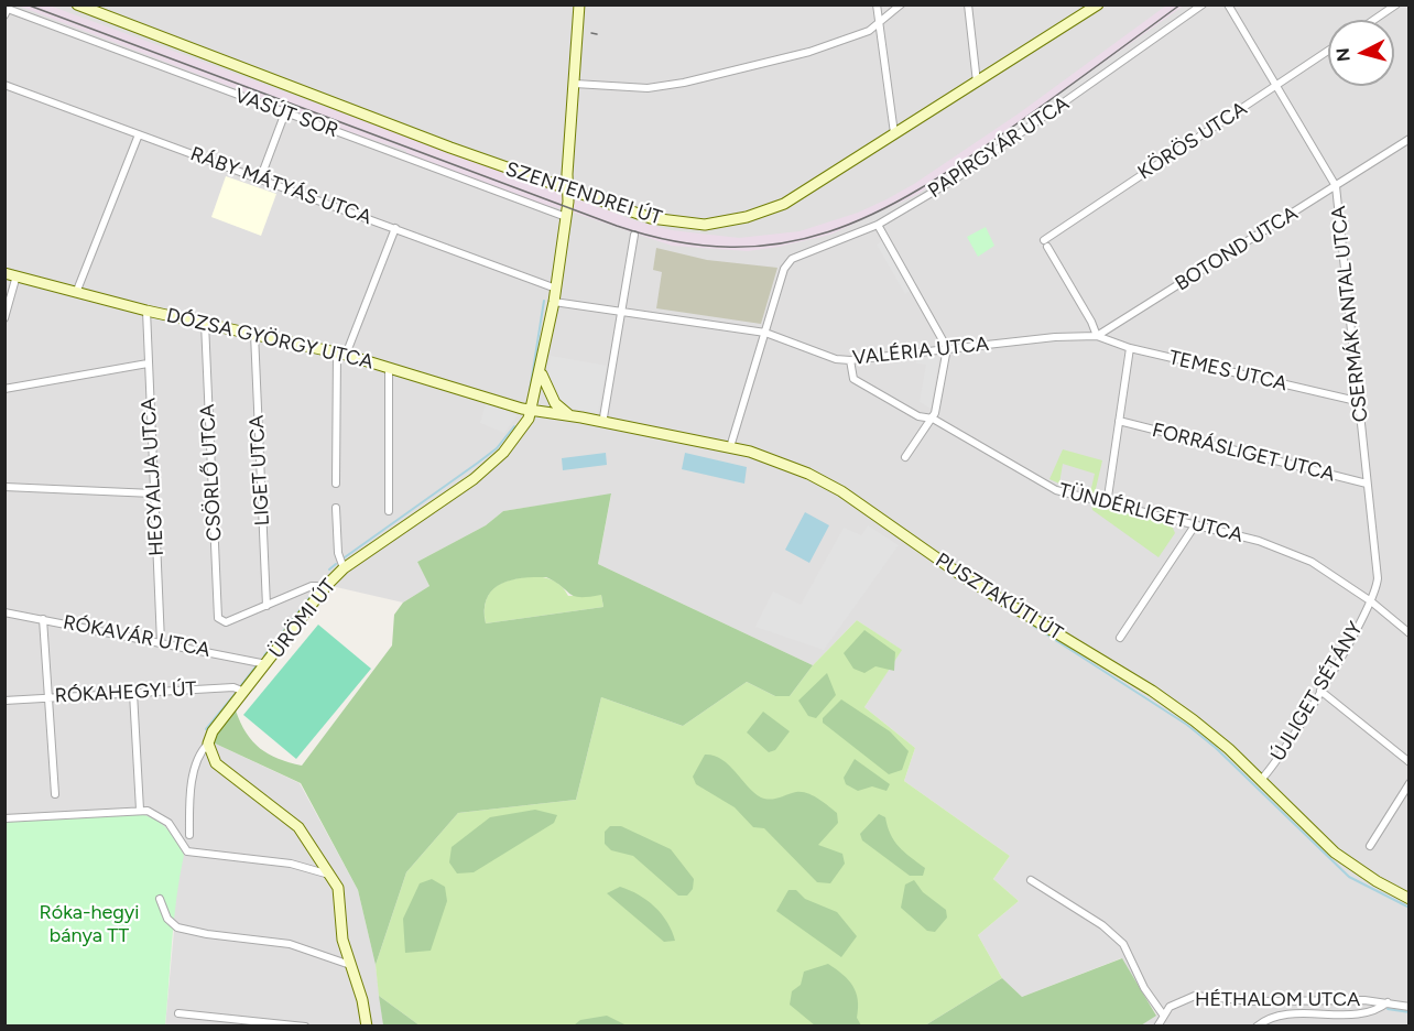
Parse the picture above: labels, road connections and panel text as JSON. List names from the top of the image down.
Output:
{
  "streets": {
    "street": [
      "VASÚT SOR",
      "KÖRÖS UTCA",
      "PAPÍRGYÁR UTCA",
      "RÁBY MÁTYÁS UTCA",
      "SZENTENDREI ÚT",
      "BOTOND UTCA",
      "CSERMÁK ANTAL UTCA",
      "DÓZSA GYÖRGY UTCA",
      "VALÉRIA UTCA",
      "TEMES UTCA",
      "FORRÁSLIGET UTCA",
      "LIGET UTCA",
      "CSÖRLŐ UTCA",
      "HEGYALJA UTCA",
      "TÜNDÉRLIGET UTCA",
      "PUSZTAKÚTI ÚT",
      "ÜRÖMI ÚT",
      "RÓKAVÁR UTCA",
      "ÚJLIGET SÉTÁNY",
      "RÓKAHEGYI ÚT",
      "HÉTHALOM UTCA"
    ]
  },
  "crossings": [
    ["VASÚT SOR", "ÜRÖMI ÚT"],
    ["KÖRÖS UTCA", "BOTOND UTCA"],
    ["KÖRÖS UTCA", "CSERMÁK ANTAL UTCA"],
    ["KÖRÖS UTCA", "VALÉRIA UTCA"],
    ["KÖRÖS UTCA", "TEMES UTCA"],
    ["PAPÍRGYÁR UTCA", "VALÉRIA UTCA"],
    ["RÁBY MÁTYÁS UTCA", "ÜRÖMI ÚT"],
    ["SZENTENDREI ÚT", "ÜRÖMI ÚT"],
    ["BOTOND UTCA", "CSERMÁK ANTAL UTCA"],
    ["BOTOND UTCA", "VALÉRIA UTCA"],
    ["BOTOND UTCA", "TEMES UTCA"],
    ["CSERMÁK ANTAL UTCA", "TEMES UTCA"],
    ["CSERMÁK ANTAL UTCA", "FORRÁSLIGET UTCA"],
    ["CSERMÁK ANTAL UTCA", "TÜNDÉRLIGET UTCA"],
    ["CSERMÁK ANTAL UTCA", "ÚJLIGET SÉTÁNY"],
    ["DÓZSA GYÖRGY UTCA", "LIGET UTCA"],
    ["DÓZSA GYÖRGY UTCA", "CSÖRLŐ UTCA"],
    ["DÓZSA GYÖRGY UTCA", "HEGYALJA UTCA"],
    ["DÓZSA GYÖRGY UTCA", "PUSZTAKÚTI ÚT"],
    ["DÓZSA GYÖRGY UTCA", "ÜRÖMI ÚT"],
    ["VALÉRIA UTCA", "TEMES UTCA"],
    ["VALÉRIA UTCA", "TÜNDÉRLIGET UTCA"],
    ["VALÉRIA UTCA", "ÜRÖMI ÚT"],
    ["LIGET UTCA", "CSÖRLŐ UTCA"],
    ["HEGYALJA UTCA", "RÓKAVÁR UTCA"],
    ["TÜNDÉRLIGET UTCA", "ÚJLIGET SÉTÁNY"],
    ["PUSZTAKÚTI ÚT", "ÜRÖMI ÚT"],
    ["PUSZTAKÚTI ÚT", "ÚJLIGET SÉTÁNY"],
    ["ÜRÖMI ÚT", "RÓKAVÁR UTCA"],
    ["ÜRÖMI ÚT", "RÓKAHEGYI ÚT"]
  ],
  "parks": ["Róka-hegyi bánya TT"],
  "north": "left"
}
